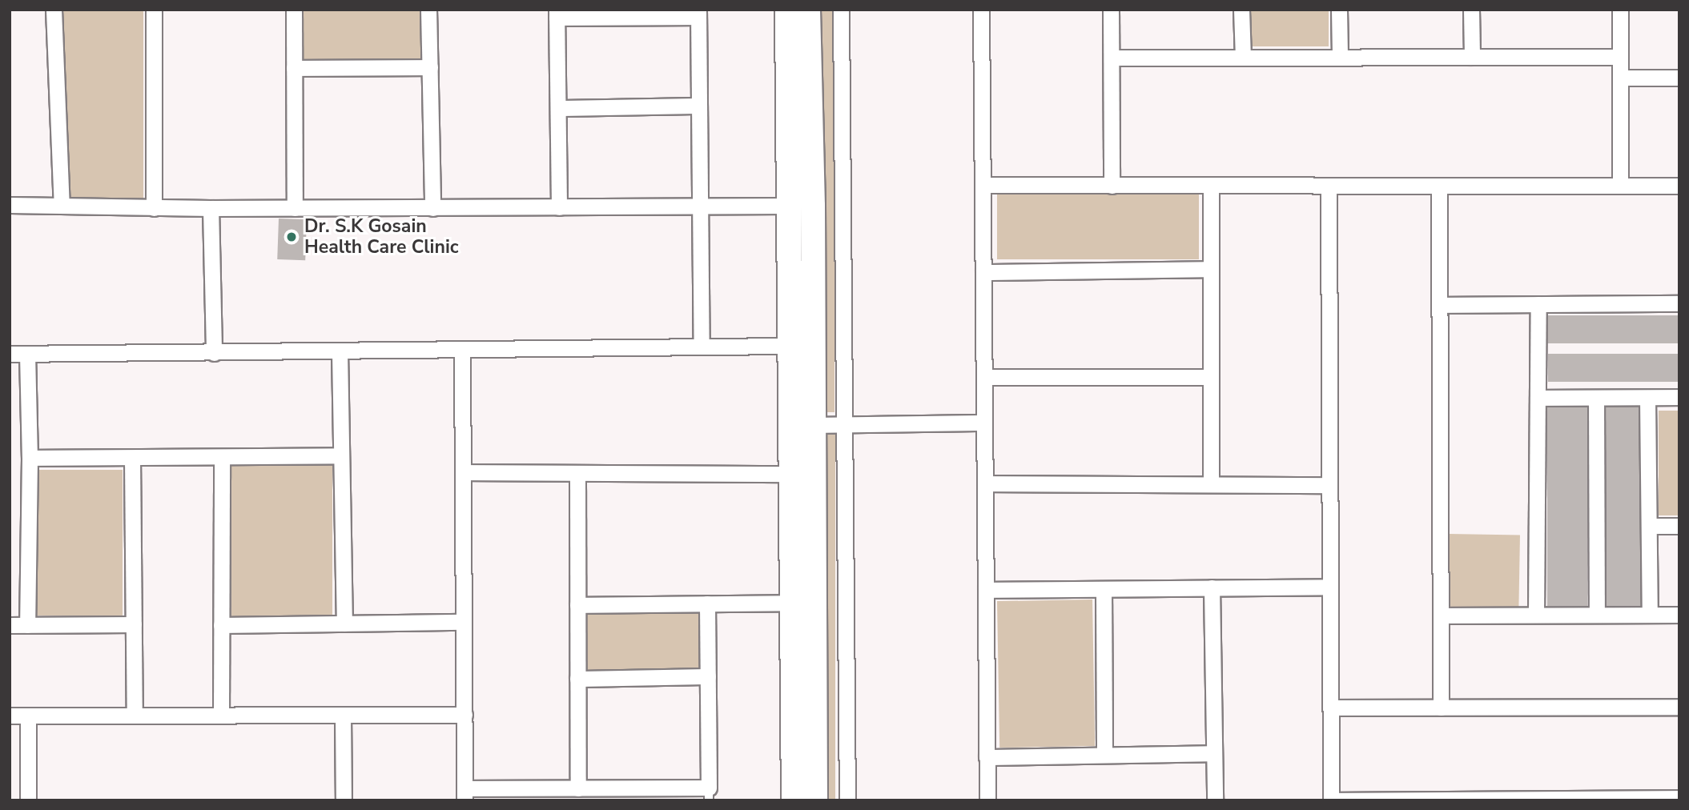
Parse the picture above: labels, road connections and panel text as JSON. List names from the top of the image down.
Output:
{
  "places": ["Dr. S.K Gosain Health Care Clinic"]
}
